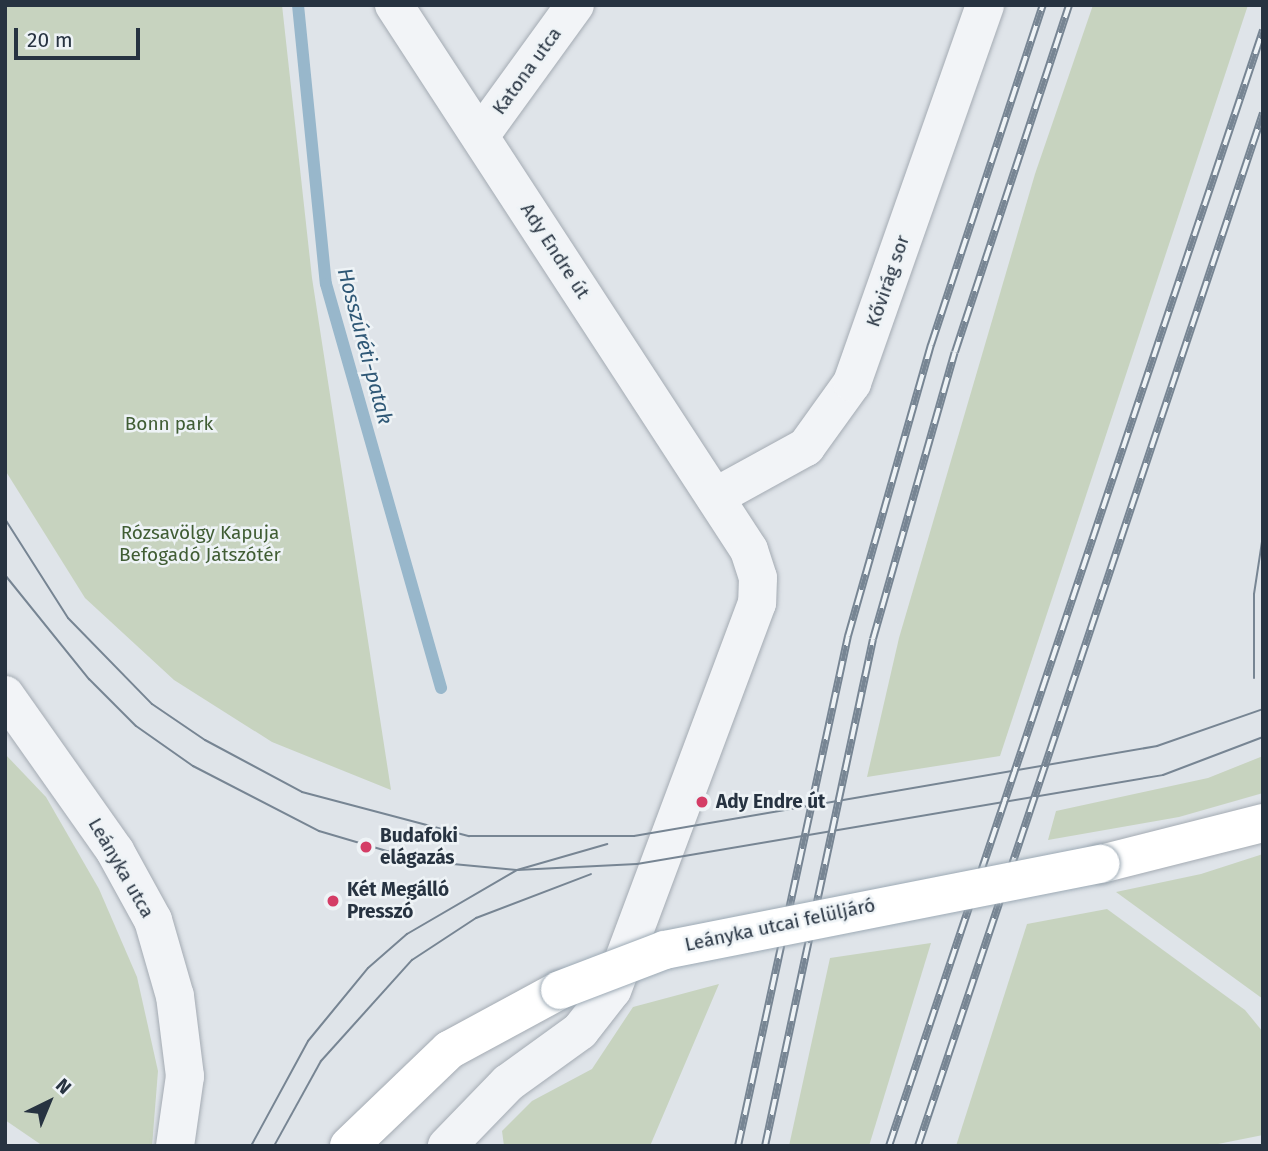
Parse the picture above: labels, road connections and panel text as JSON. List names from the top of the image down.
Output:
{
  "streets": {
    "main road": ["Leányka utcai felüljáró"],
    "street": [
      "Katona utca",
      "Ady Endre út",
      "Kővirág sor",
      "Leányka utca"
    ]
  },
  "crossings": [
    ["Katona utca", "Ady Endre út"],
    ["Ady Endre út", "Kővirág sor"]
  ],
  "water": ["Hosszúréti-patak"],
  "parks": ["Bonn park", "Rózsavölgy Kapuja Befogadó Játszótér"],
  "places": ["Ady Endre út", "Budafoki elágazás", "Két Megálló Presszó"],
  "scale_bar": "20 m",
  "north": "top right"
}
